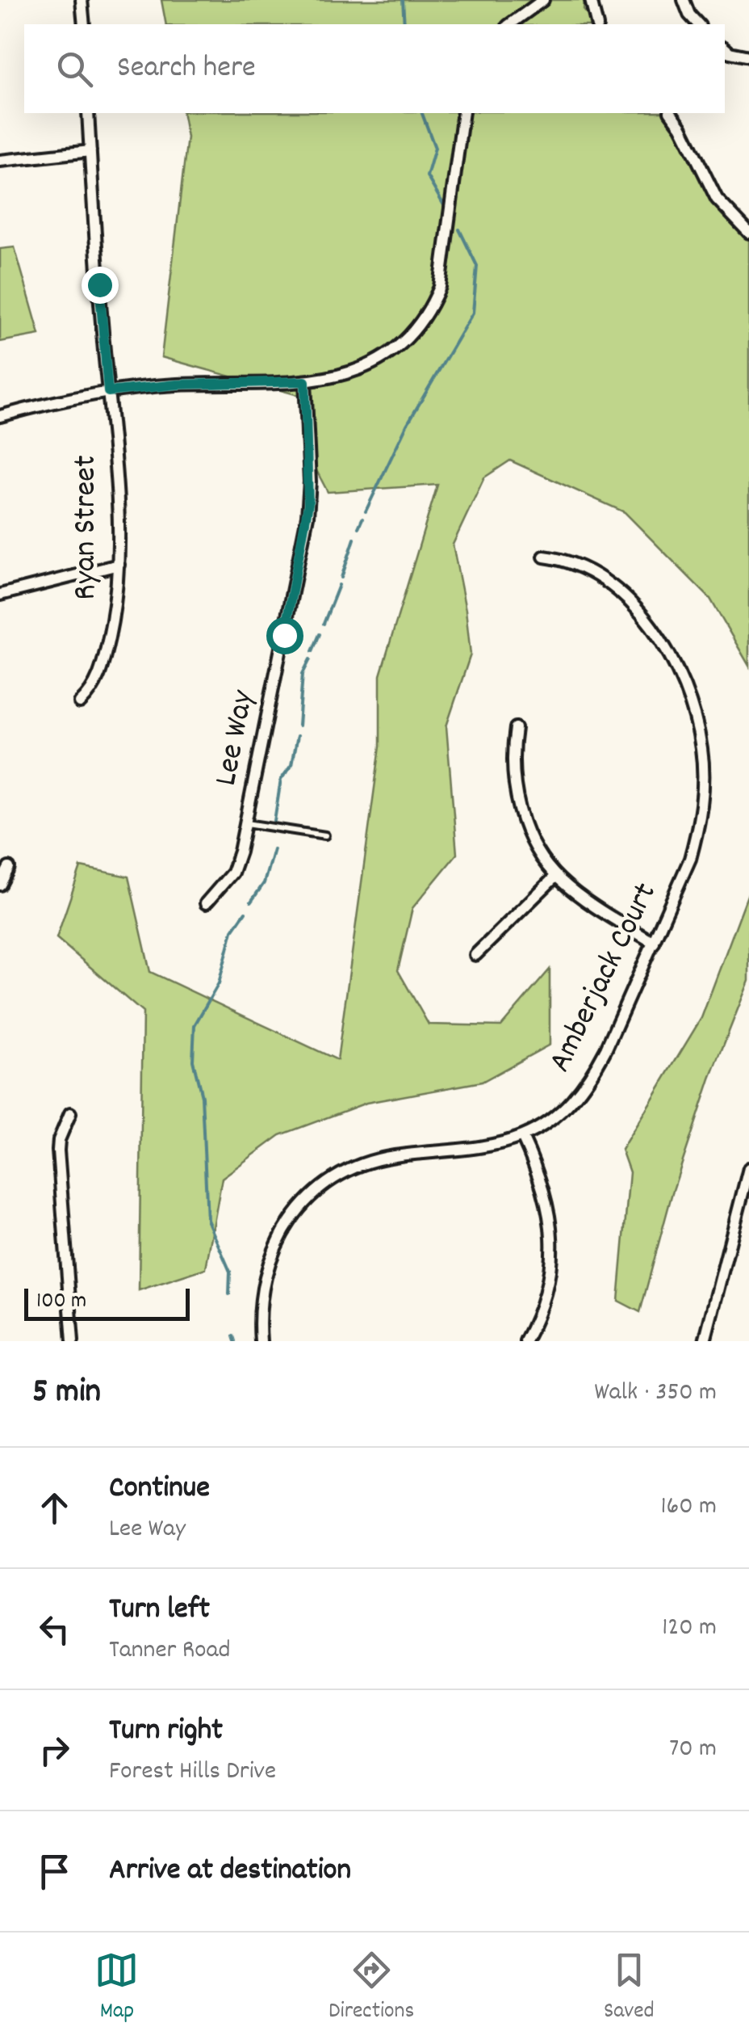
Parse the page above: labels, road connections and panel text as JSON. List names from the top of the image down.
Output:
{
  "streets": {
    "street": ["Ryan Street", "Lee Way", "Amberjack Court"]
  },
  "scale_bar": "100 m",
  "page": {
    "search": "Search here",
    "scale": "100 m",
    "heading": ["5 min", "Walk · 350 m"],
    "list": [
      ["Continue", "Lee Way", "160 m"],
      ["Turn left", "Tanner Road", "120 m"],
      ["Turn right", "Forest Hills Drive", "70 m"],
      "Arrive at destination"
    ],
    "nav": ["Map", "Directions", "Saved"]
  }
}
